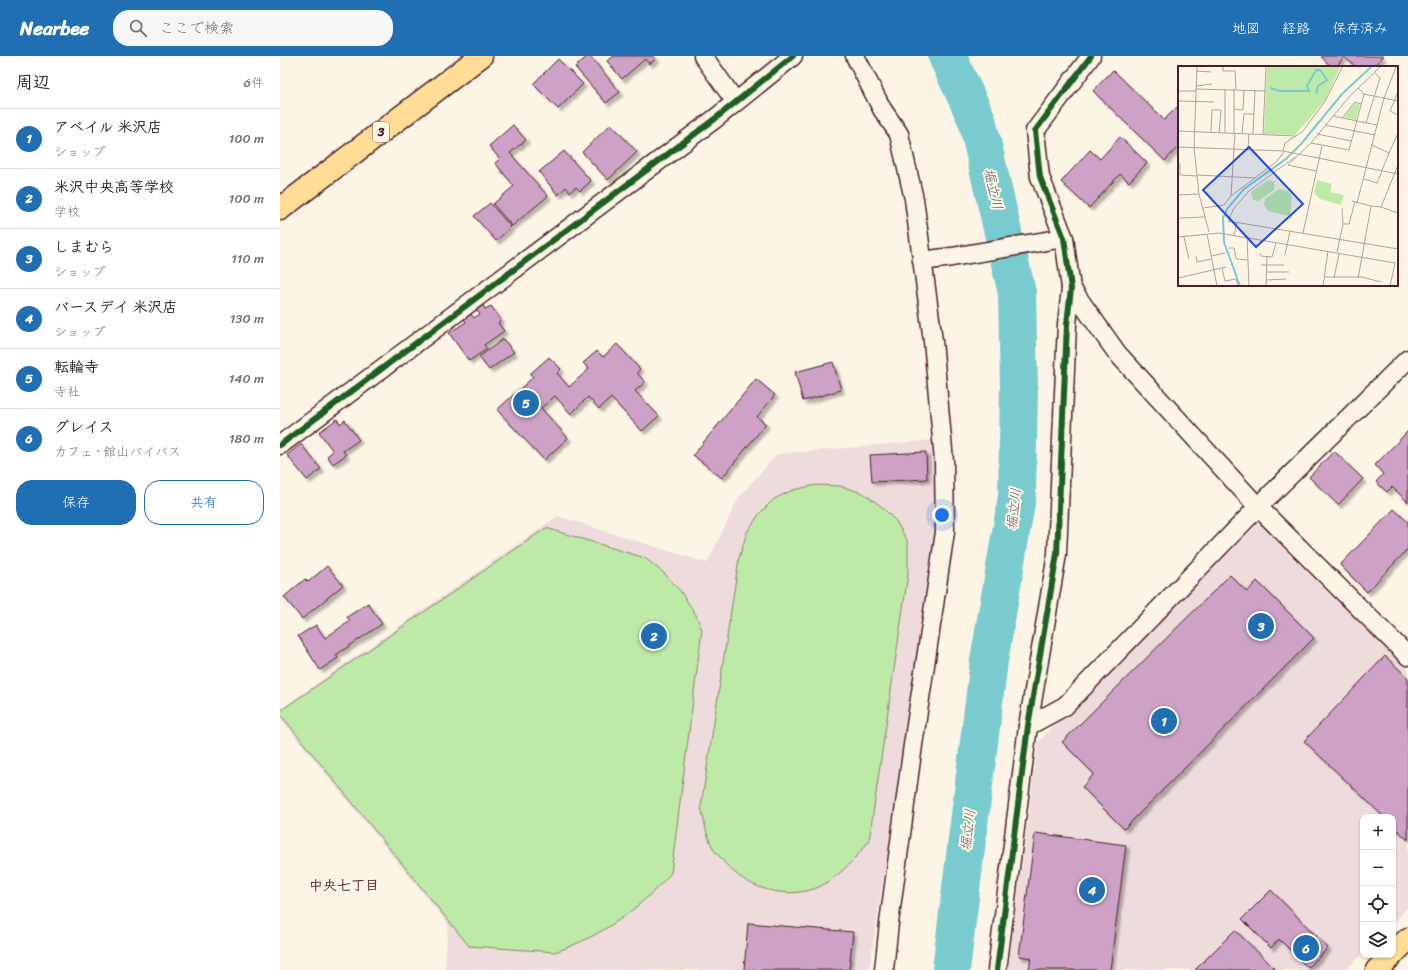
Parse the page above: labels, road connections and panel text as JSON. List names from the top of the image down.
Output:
{
  "streets": {
    "main road": ["3"]
  },
  "districts": ["中央七丁目"],
  "water": ["堀立川"],
  "page": {
    "header": "Nearbee",
    "search": "ここで検索",
    "nav": ["地図", "経路", "保存済み"],
    "heading": ["周辺", "6件"],
    "list": [
      {
        "mark": "1",
        "name": "アベイル 米沢店",
        "note": "ショップ",
        "value": "100 m"
      },
      {
        "mark": "2",
        "name": "米沢中央高等学校",
        "note": "学校",
        "value": "100 m"
      },
      {
        "mark": "3",
        "name": "しまむら",
        "note": "ショップ",
        "value": "110 m"
      },
      {
        "mark": "4",
        "name": "バースデイ 米沢店",
        "note": "ショップ",
        "value": "130 m"
      },
      {
        "mark": "5",
        "name": "転輪寺",
        "note": "寺社",
        "value": "140 m"
      },
      {
        "mark": "6",
        "name": "グレイス",
        "note": "カフェ · 舘山バイパス",
        "value": "180 m"
      }
    ],
    "pins": [
      "5",
      "3",
      "2",
      "1",
      "4",
      "6"
    ],
    "buttons": ["保存", "共有"],
    "map_buttons": ["+", "−"]
  }
}
